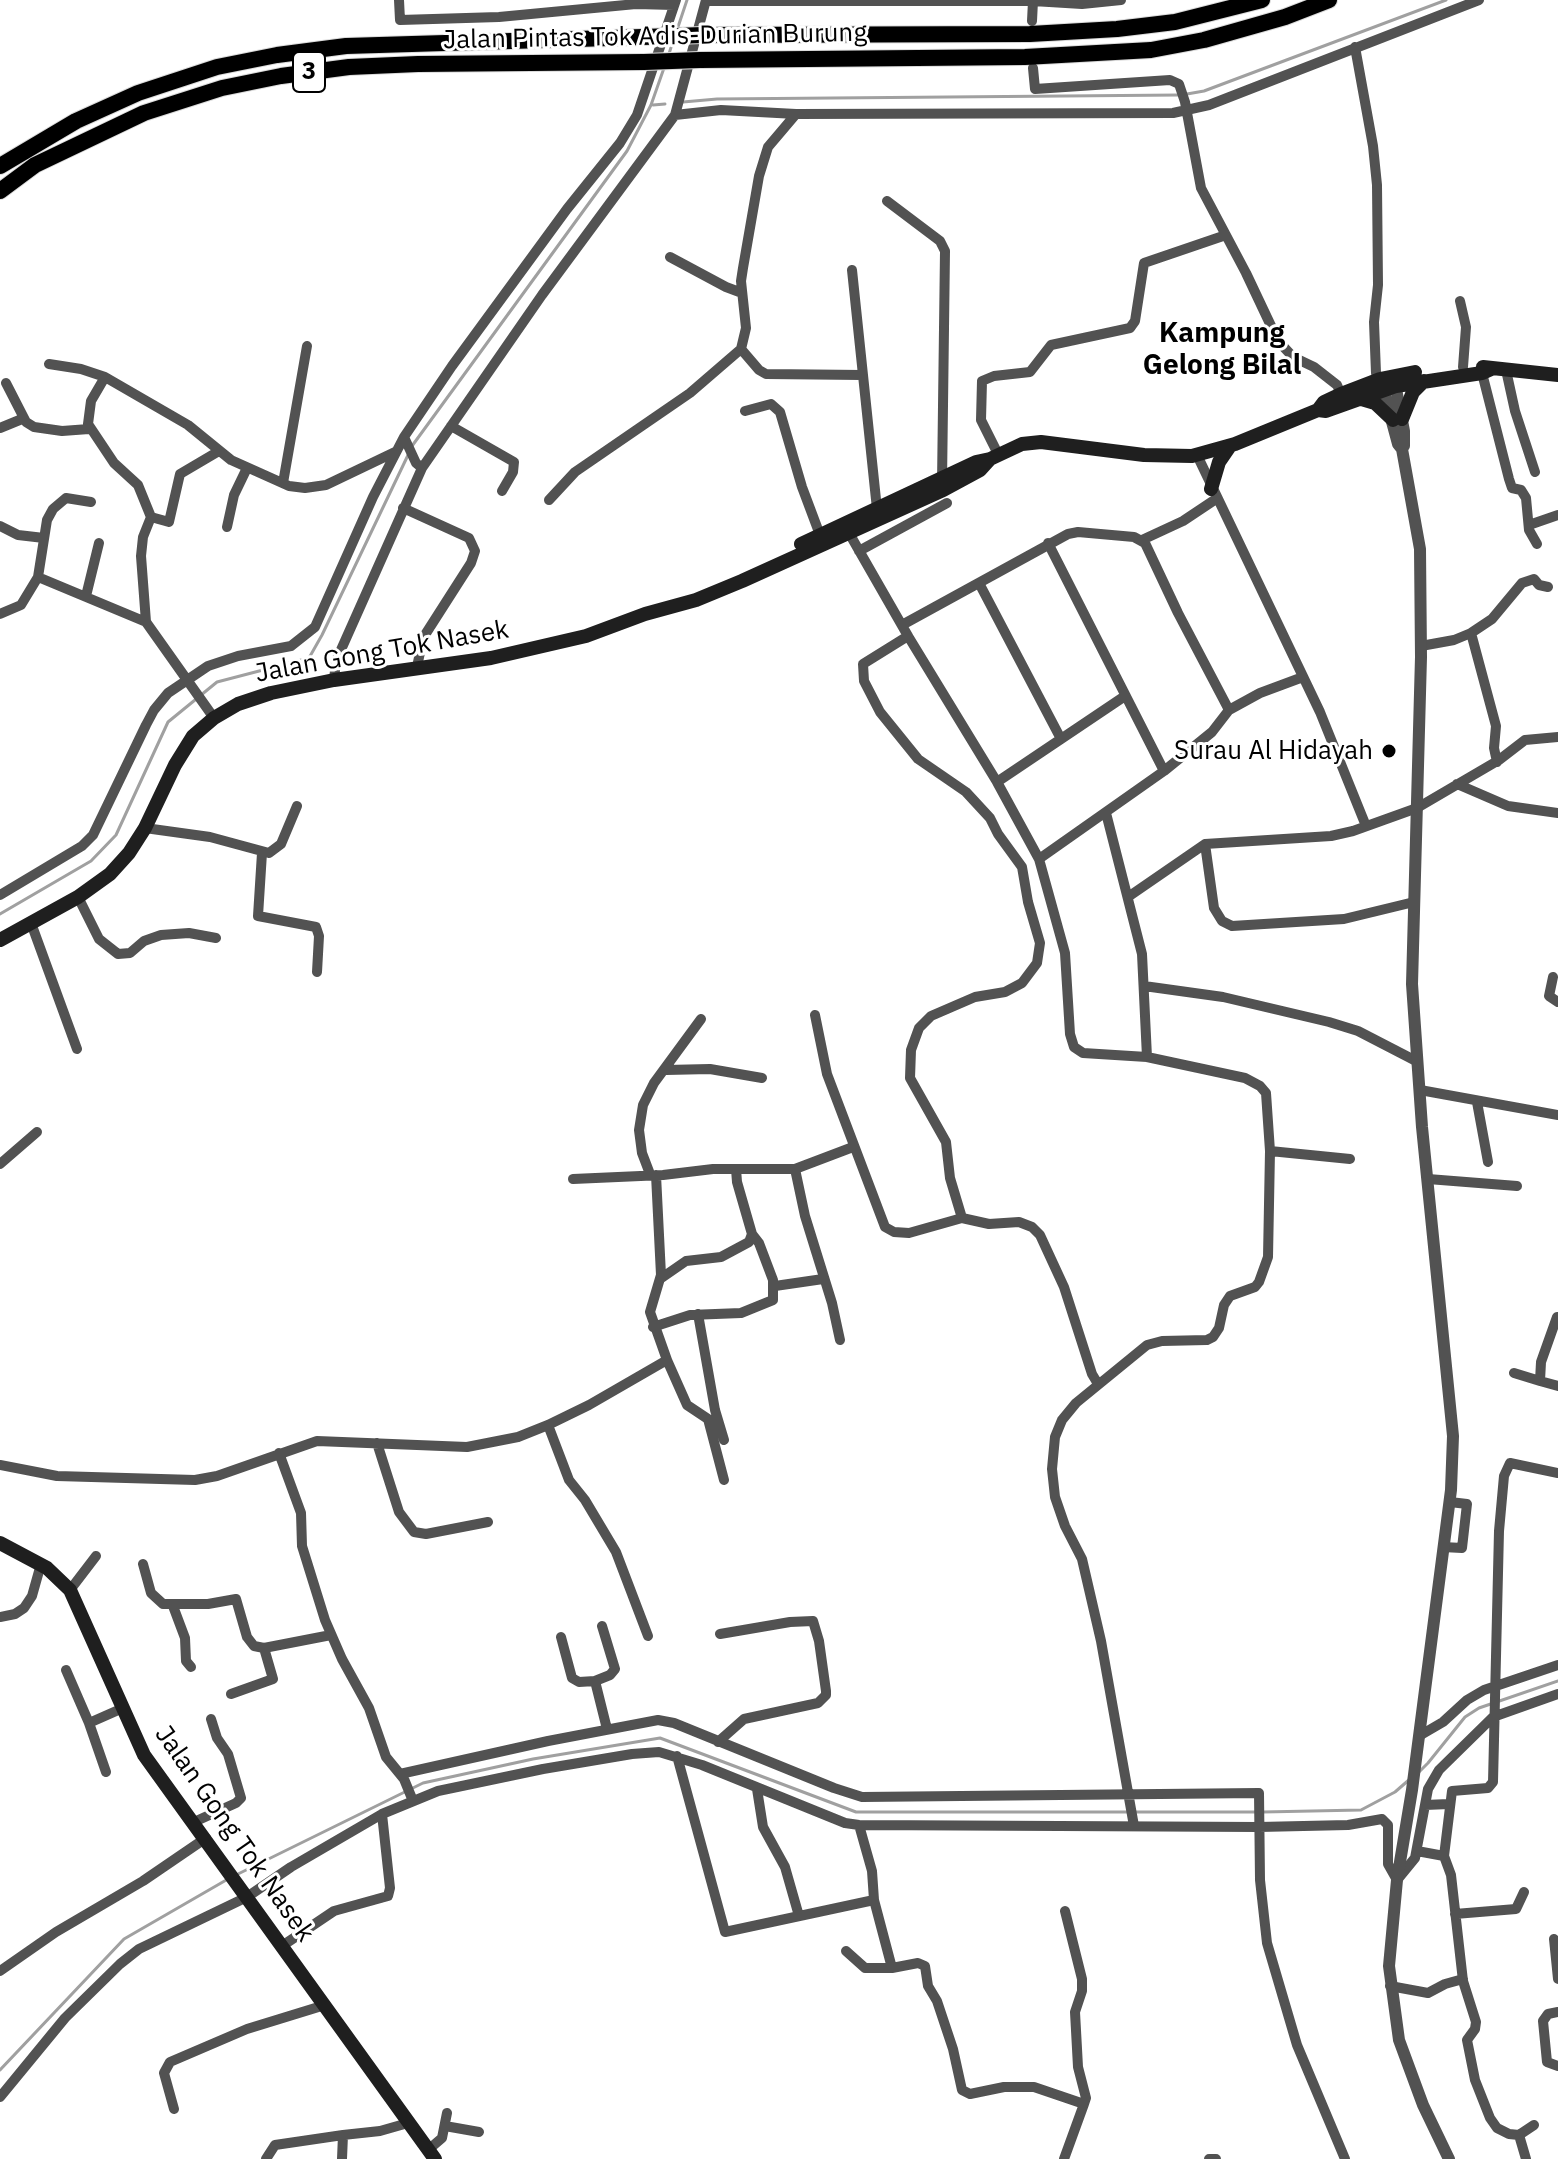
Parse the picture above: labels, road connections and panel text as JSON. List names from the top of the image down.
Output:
{
  "streets": {
    "main road": ["Jalan Pintas Tok Adis-Durian Burung", "3", "Jalan Gong Tok Nasek"]
  },
  "districts": ["Kampung Gelong Bilal"],
  "places": ["Surau Al Hidayah"]
}
